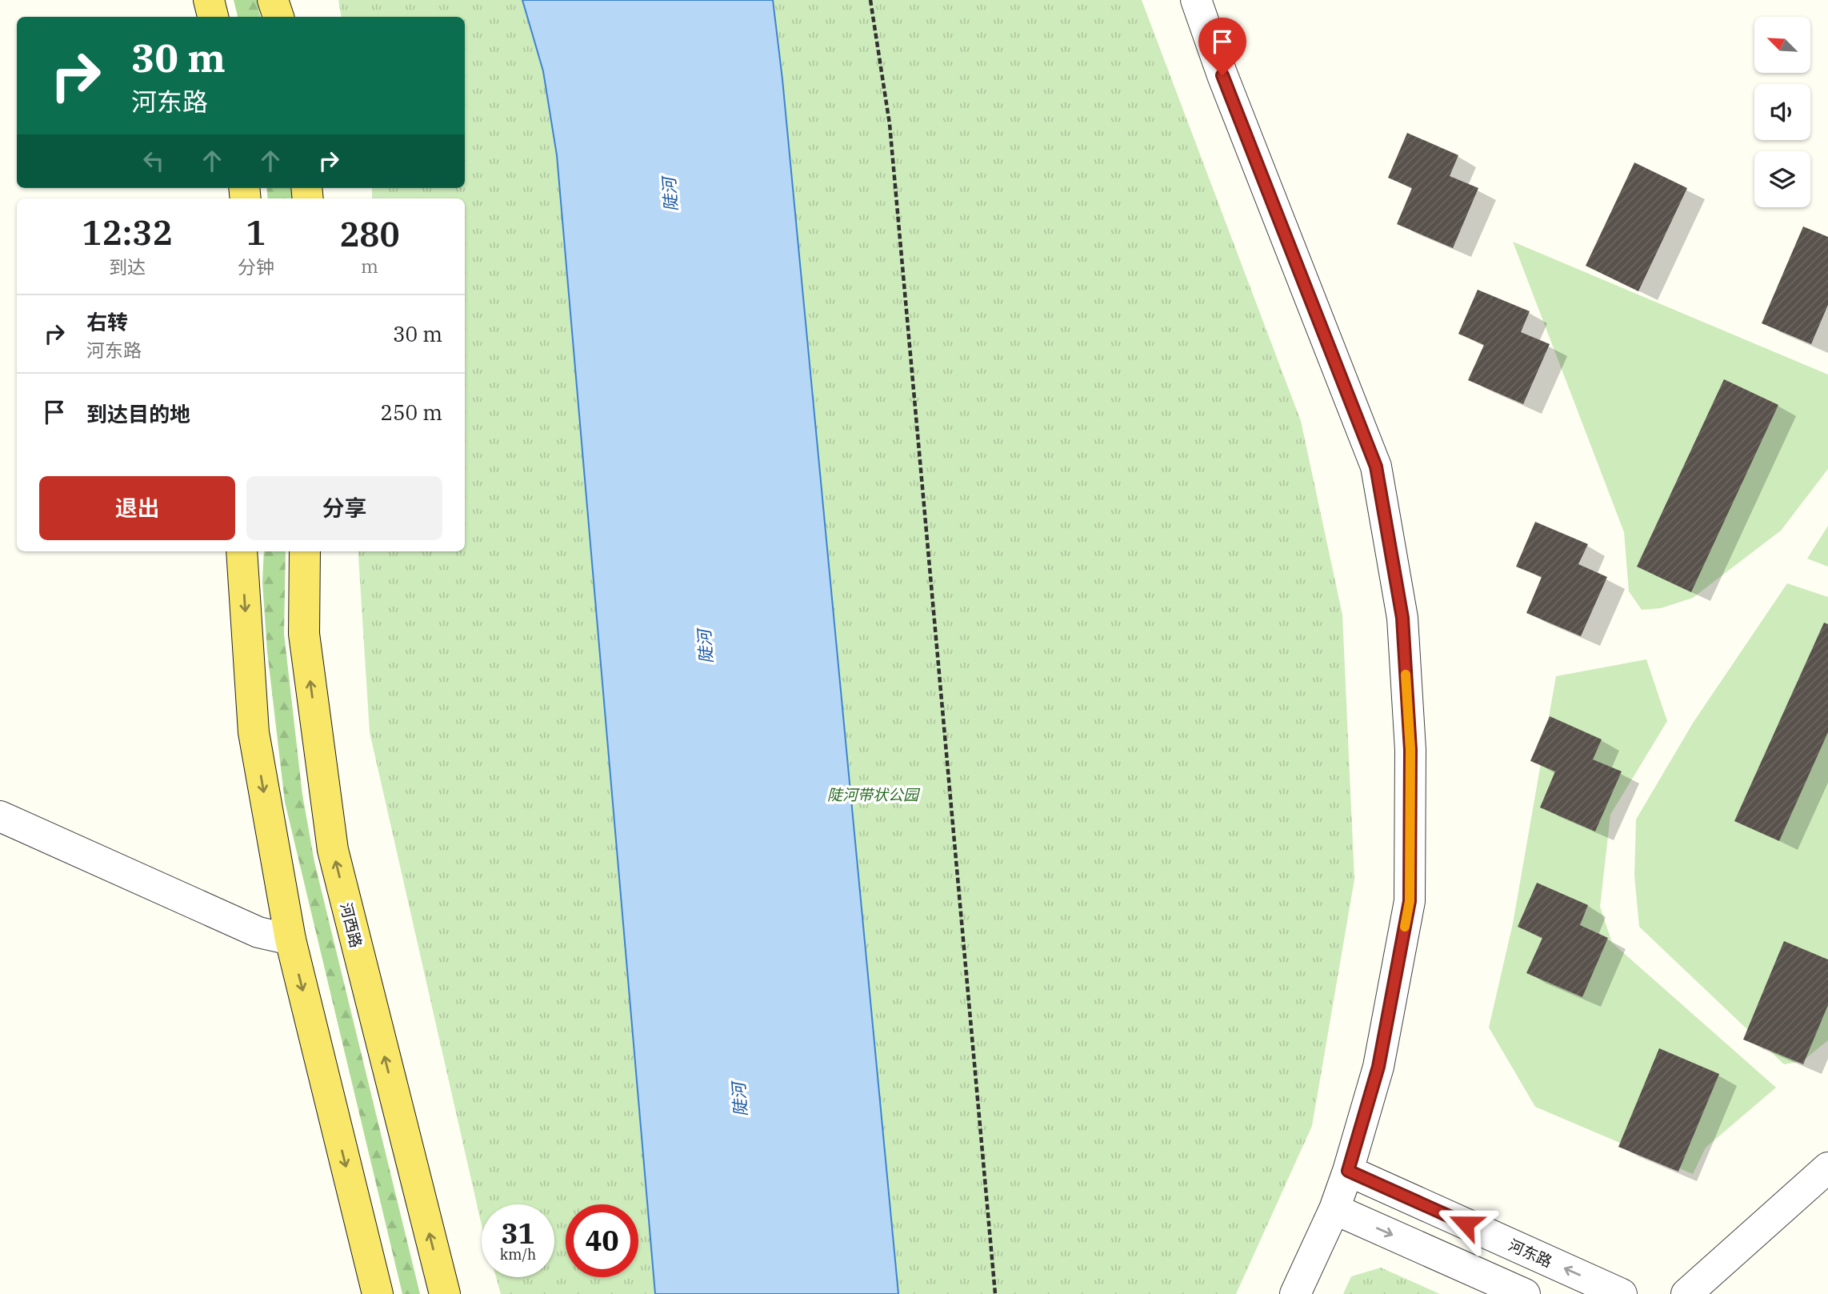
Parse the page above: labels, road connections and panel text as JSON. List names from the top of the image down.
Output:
{
  "streets": {
    "main road": ["河西路"],
    "street": ["河东路"]
  },
  "water": ["陡河"],
  "parks": ["陡河带状公园"],
  "north": "top left",
  "page": {
    "turn": ["30 m", "河东路"],
    "eta": [
      "12:32",
      "到达",
      "1",
      "分钟",
      "280",
      "m"
    ],
    "list": [
      {
        "name": "右转",
        "note": "河东路",
        "value": "30 m"
      },
      {
        "name": "到达目的地",
        "value": "250 m"
      }
    ],
    "buttons": ["退出", "分享"],
    "speed": "31 km/h",
    "limit": "40"
  }
}
